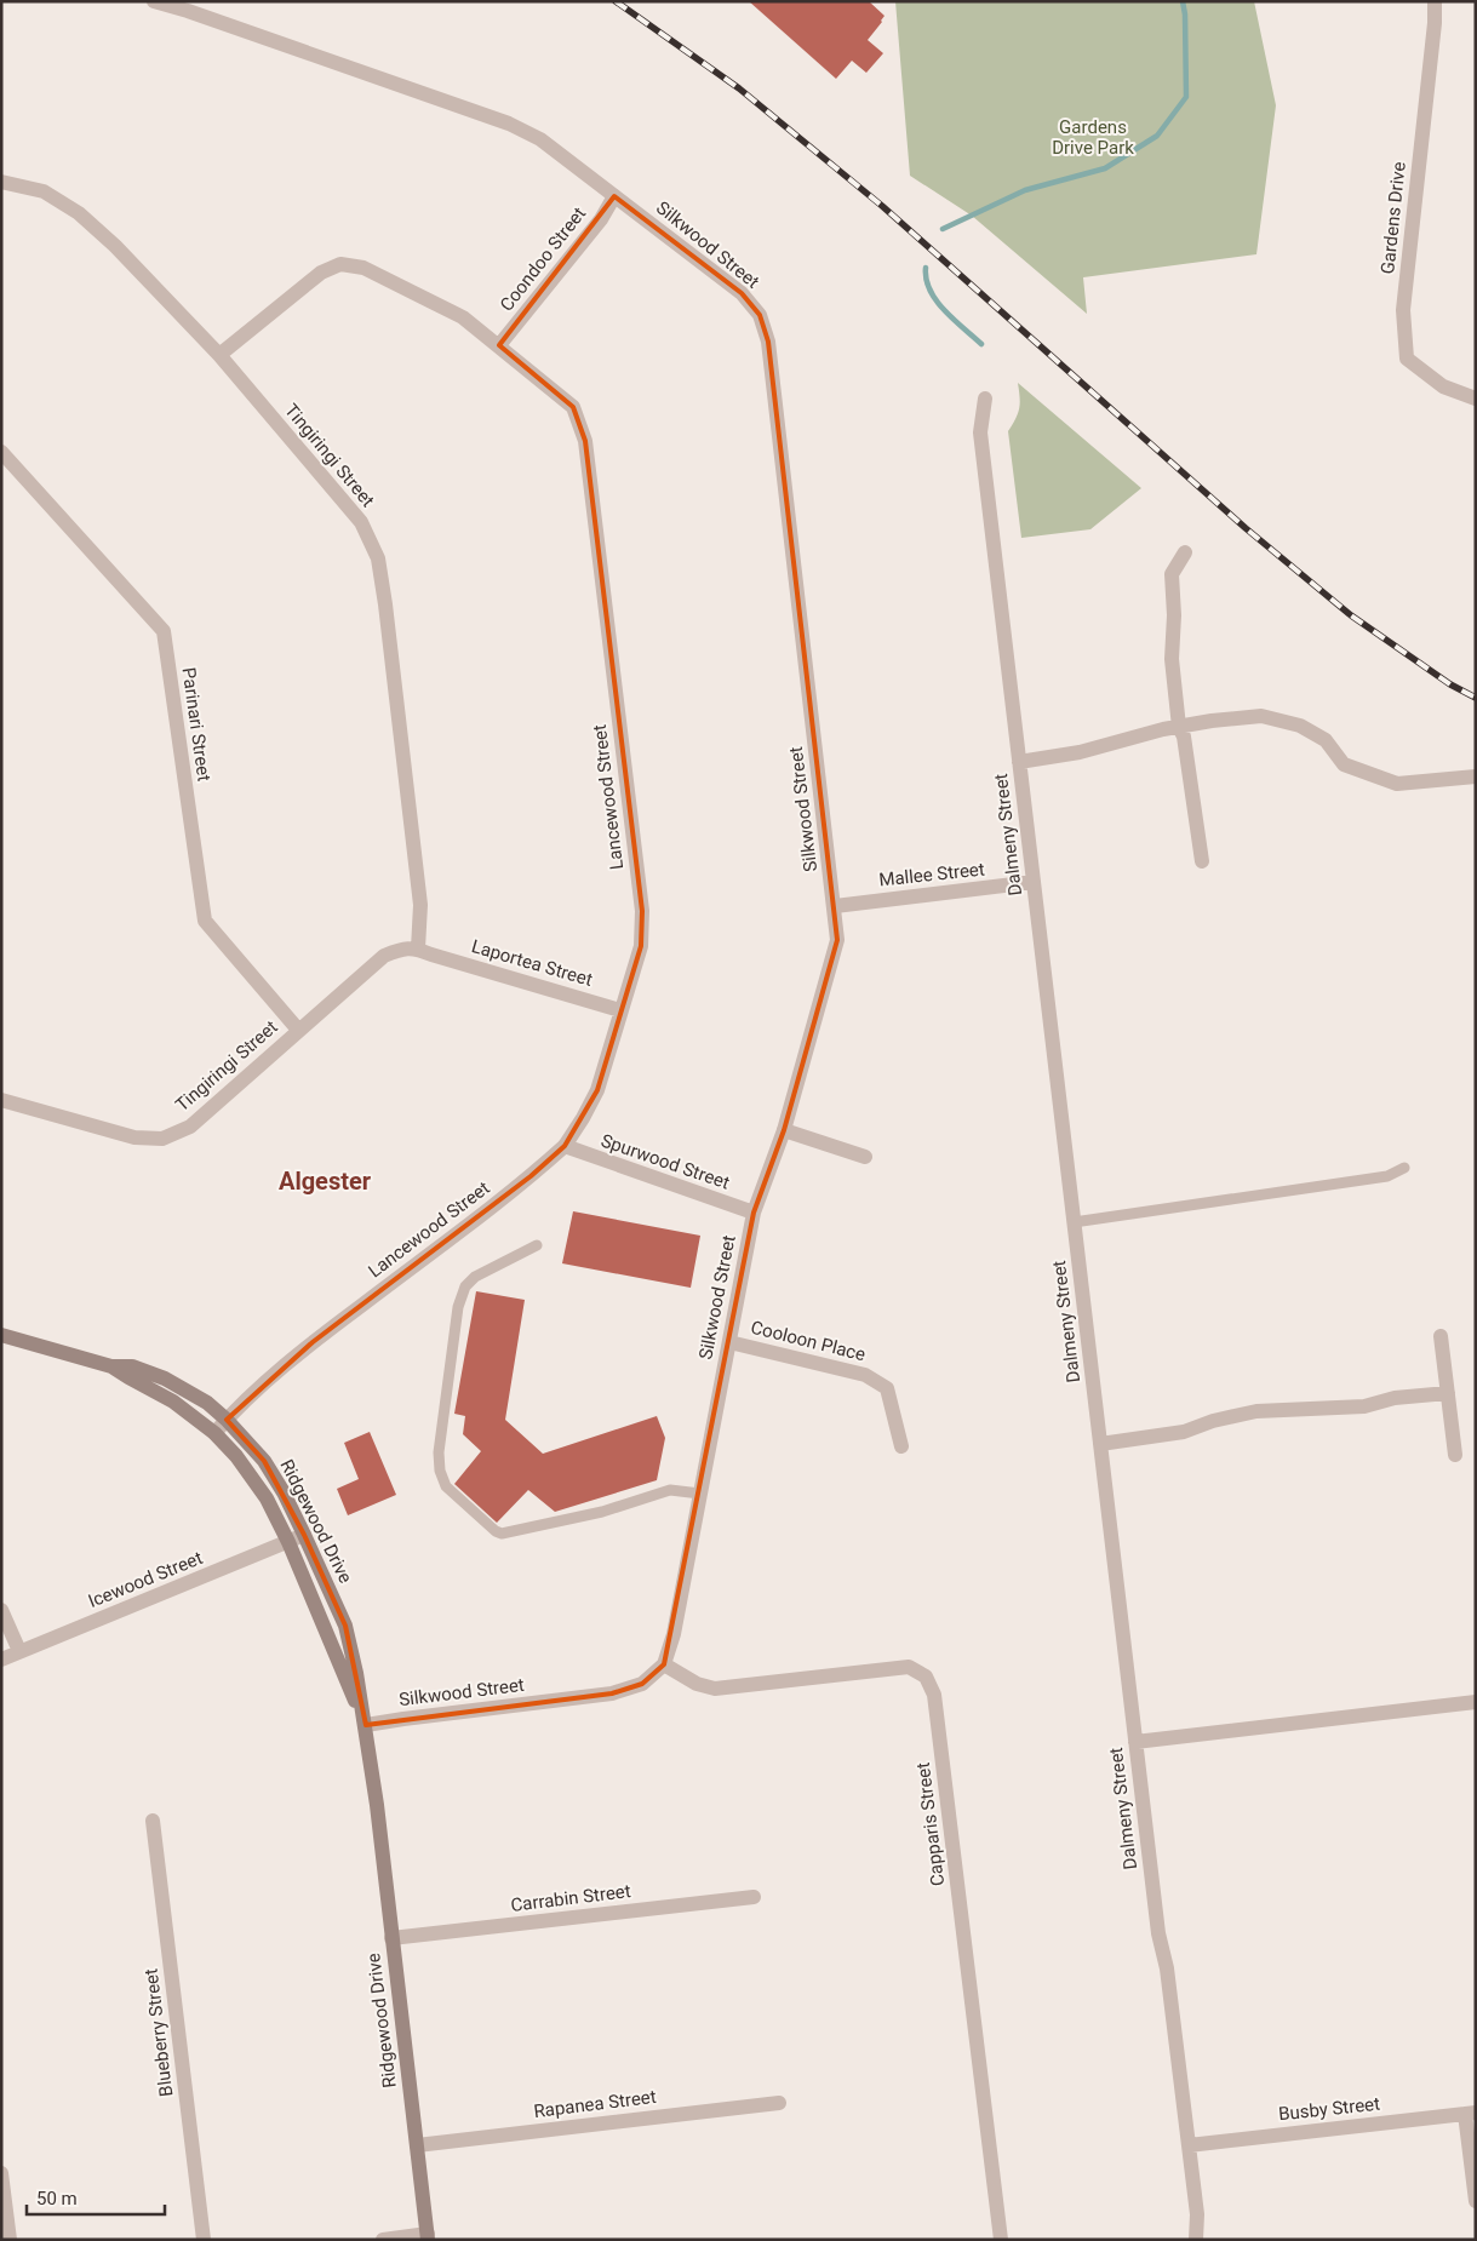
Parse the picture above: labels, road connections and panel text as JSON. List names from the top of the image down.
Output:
{
  "streets": {
    "main road": ["Ridgewood Drive"],
    "street": [
      "Gardens Drive",
      "Silkwood Street",
      "Coondoo Street",
      "Tingiringi Street",
      "Parinari Street",
      "Lancewood Street",
      "Dalmeny Street",
      "Mallee Street",
      "Laportea Street",
      "Spurwood Street",
      "Cooloon Place",
      "Icewood Street",
      "Capparis Street",
      "Carrabin Street",
      "Blueberry Street",
      "Rapanea Street",
      "Busby Street"
    ]
  },
  "crossings": [
    ["Silkwood Street", "Coondoo Street"],
    ["Silkwood Street", "Mallee Street"],
    ["Silkwood Street", "Spurwood Street"],
    ["Silkwood Street", "Cooloon Place"],
    ["Silkwood Street", "Ridgewood Drive"],
    ["Silkwood Street", "Capparis Street"],
    ["Coondoo Street", "Lancewood Street"],
    ["Tingiringi Street", "Parinari Street"],
    ["Tingiringi Street", "Lancewood Street"],
    ["Tingiringi Street", "Laportea Street"],
    ["Lancewood Street", "Laportea Street"],
    ["Lancewood Street", "Spurwood Street"],
    ["Lancewood Street", "Ridgewood Drive"],
    ["Dalmeny Street", "Mallee Street"],
    ["Dalmeny Street", "Busby Street"],
    ["Ridgewood Drive", "Icewood Street"],
    ["Ridgewood Drive", "Carrabin Street"],
    ["Ridgewood Drive", "Rapanea Street"]
  ],
  "districts": ["Algester"],
  "parks": ["Gardens Drive Park"],
  "scale_bar": "50 m"
}
